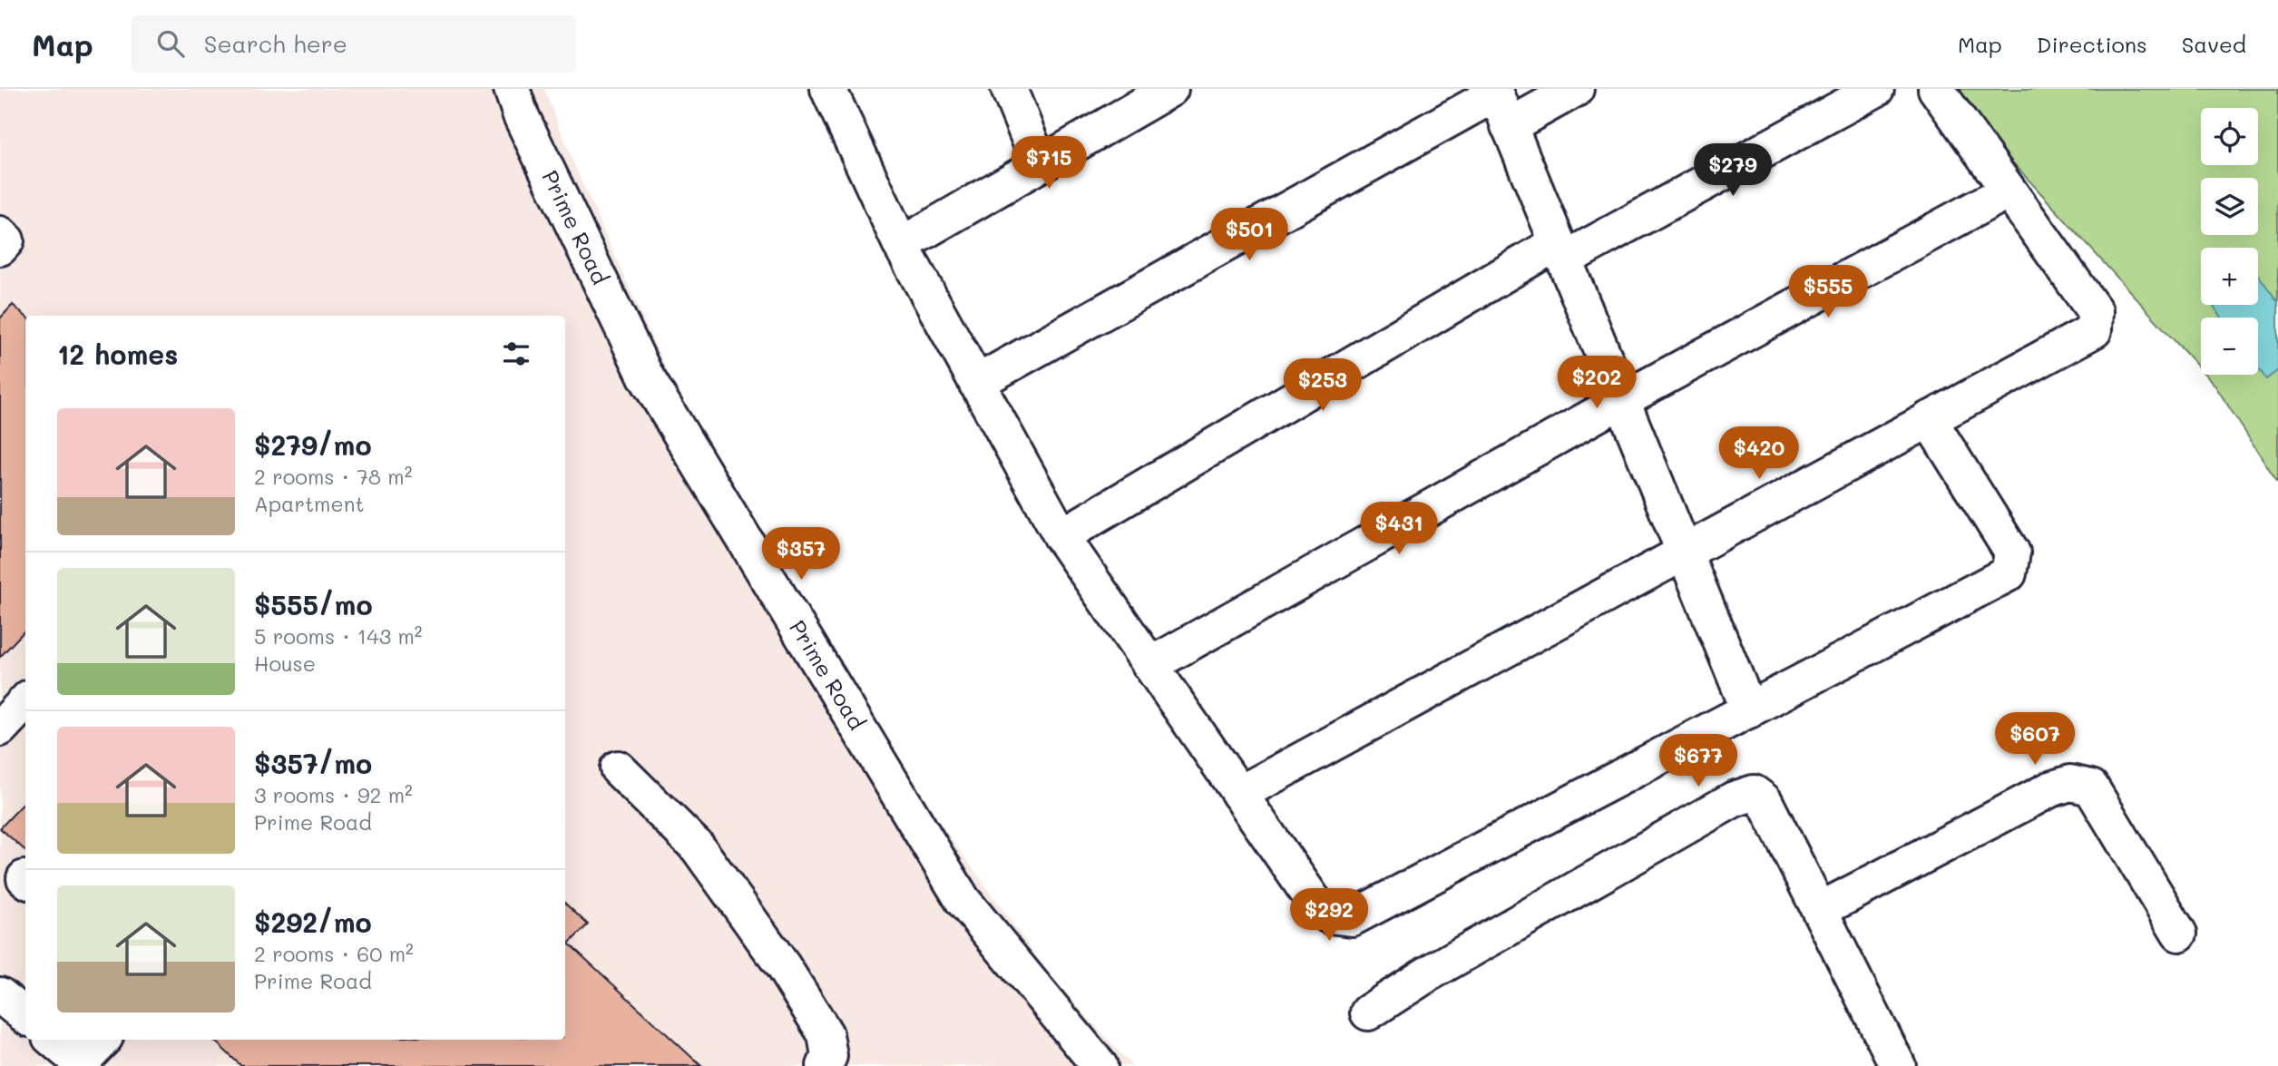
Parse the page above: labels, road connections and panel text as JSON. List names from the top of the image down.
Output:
{
  "streets": {
    "street": ["Prime Road"]
  },
  "page": {
    "header": "Map",
    "search": "Search here",
    "nav": ["Map", "Directions", "Saved"],
    "map_buttons": ["+", "−"],
    "price": [
      "$715",
      "$279",
      "$501",
      "$555",
      "$202",
      "$253",
      "$420",
      "$431",
      "$357",
      "$607",
      "$677",
      "$292"
    ],
    "heading": "12 homes",
    "list": [
      {
        "name": "$279/mo",
        "note": "2 rooms · 78 m² · Apartment"
      },
      {
        "name": "$555/mo",
        "note": "5 rooms · 143 m² · House"
      },
      {
        "name": "$357/mo",
        "note": "3 rooms · 92 m² · Prime Road"
      },
      {
        "name": "$292/mo",
        "note": "2 rooms · 60 m² · Prime Road"
      }
    ]
  }
}
